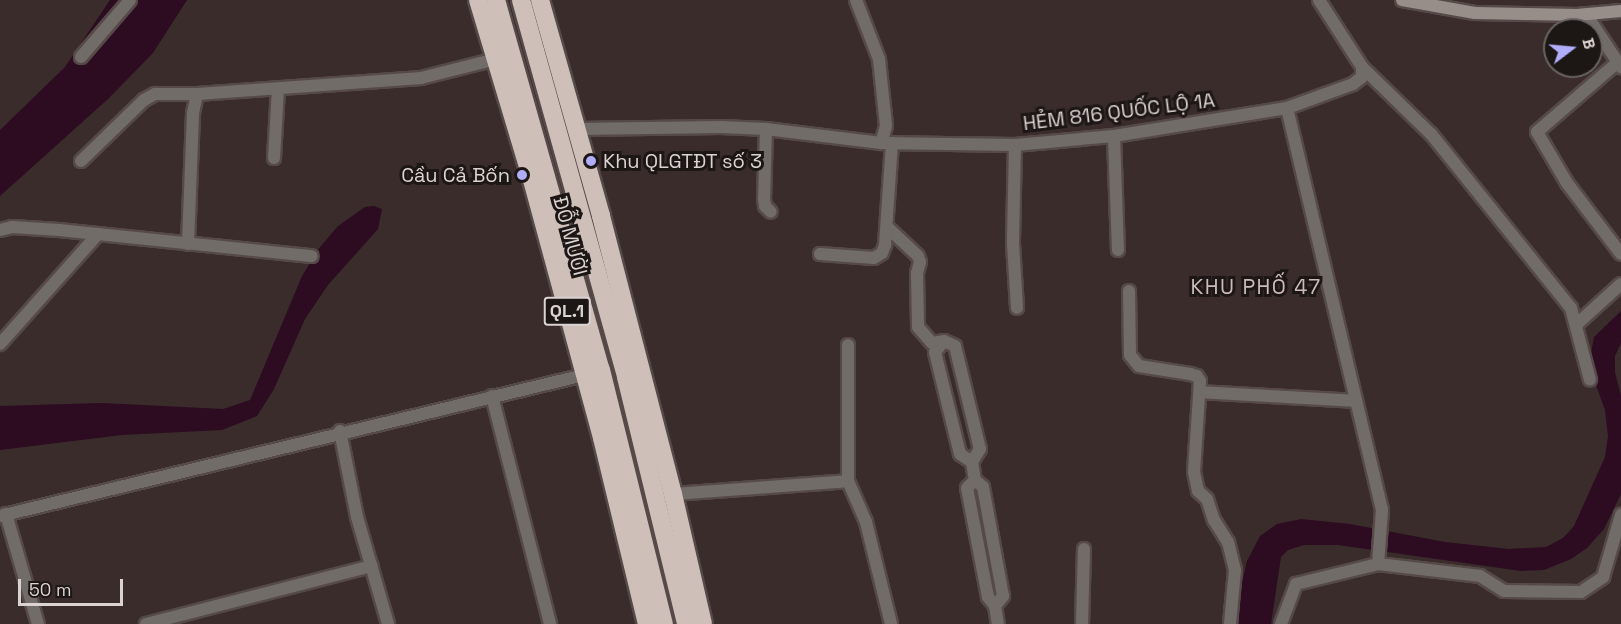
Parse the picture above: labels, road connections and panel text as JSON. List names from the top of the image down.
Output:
{
  "streets": {
    "highway": ["ĐỖ MƯỜI", "QL.1"],
    "street": ["HẺM 816 QUỐC LỘ 1A"]
  },
  "crossings": [
    ["HẺM 816 QUỐC LỘ 1A", "ĐỖ MƯỜI"]
  ],
  "districts": ["KHU PHỐ 47"],
  "places": ["Khu QLGTĐT số 3", "Cầu Cả Bốn"],
  "scale_bar": "50 m",
  "north": "right"
}
